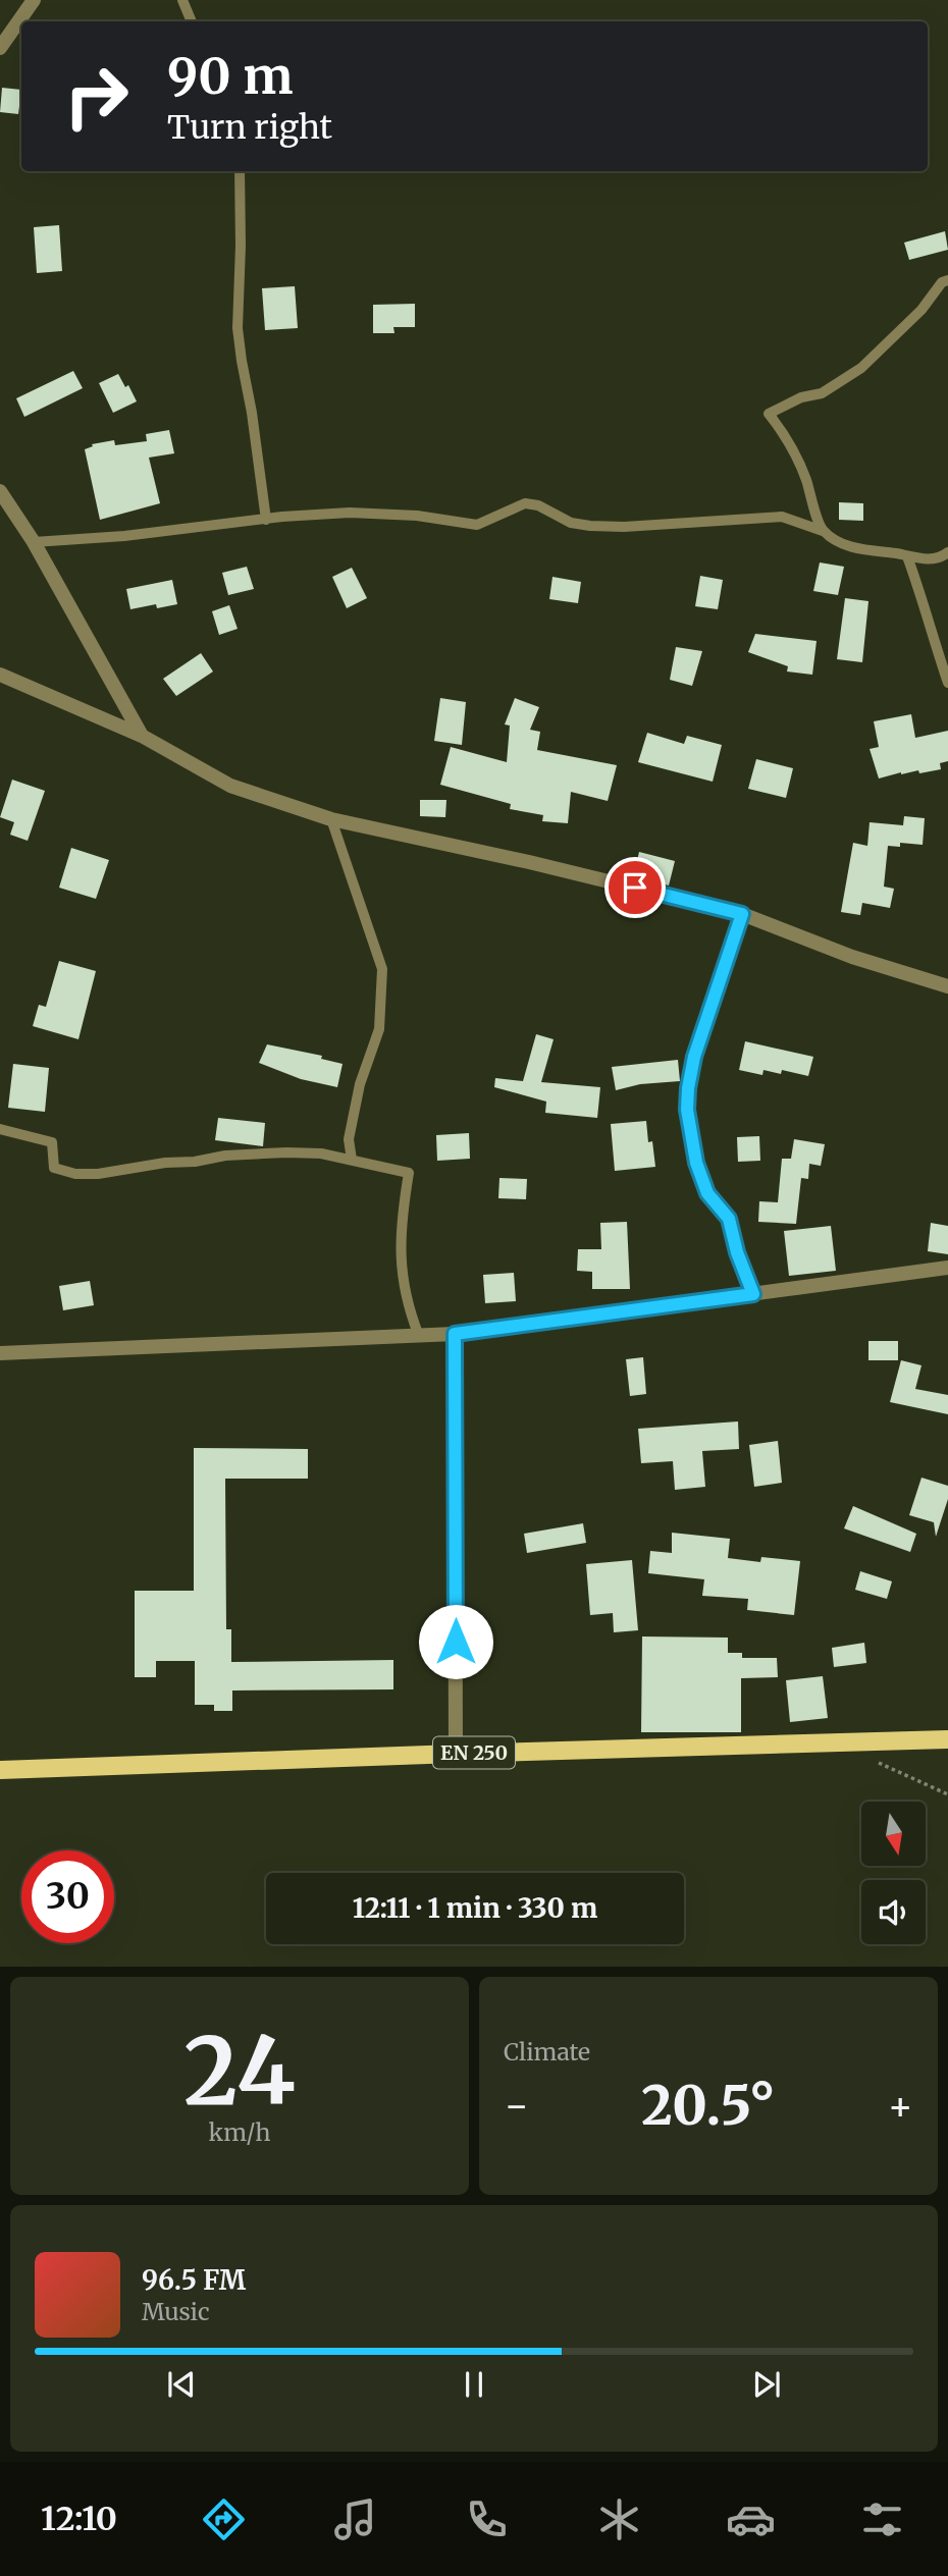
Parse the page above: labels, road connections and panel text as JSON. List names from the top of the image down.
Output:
{
  "streets": {
    "main road": ["EN 250"]
  },
  "north": "bottom",
  "page": {
    "turn": ["90 m", "Turn right"],
    "limit": "30",
    "trip": "12:11 · 1 min · 330 m",
    "tile": [
      ["24", "km/h"],
      "Climate"
    ],
    "heat": ["−", "20.5°", "+"],
    "song": ["96.5 FM", "Music"],
    "tabs": "12:10"
  }
}
